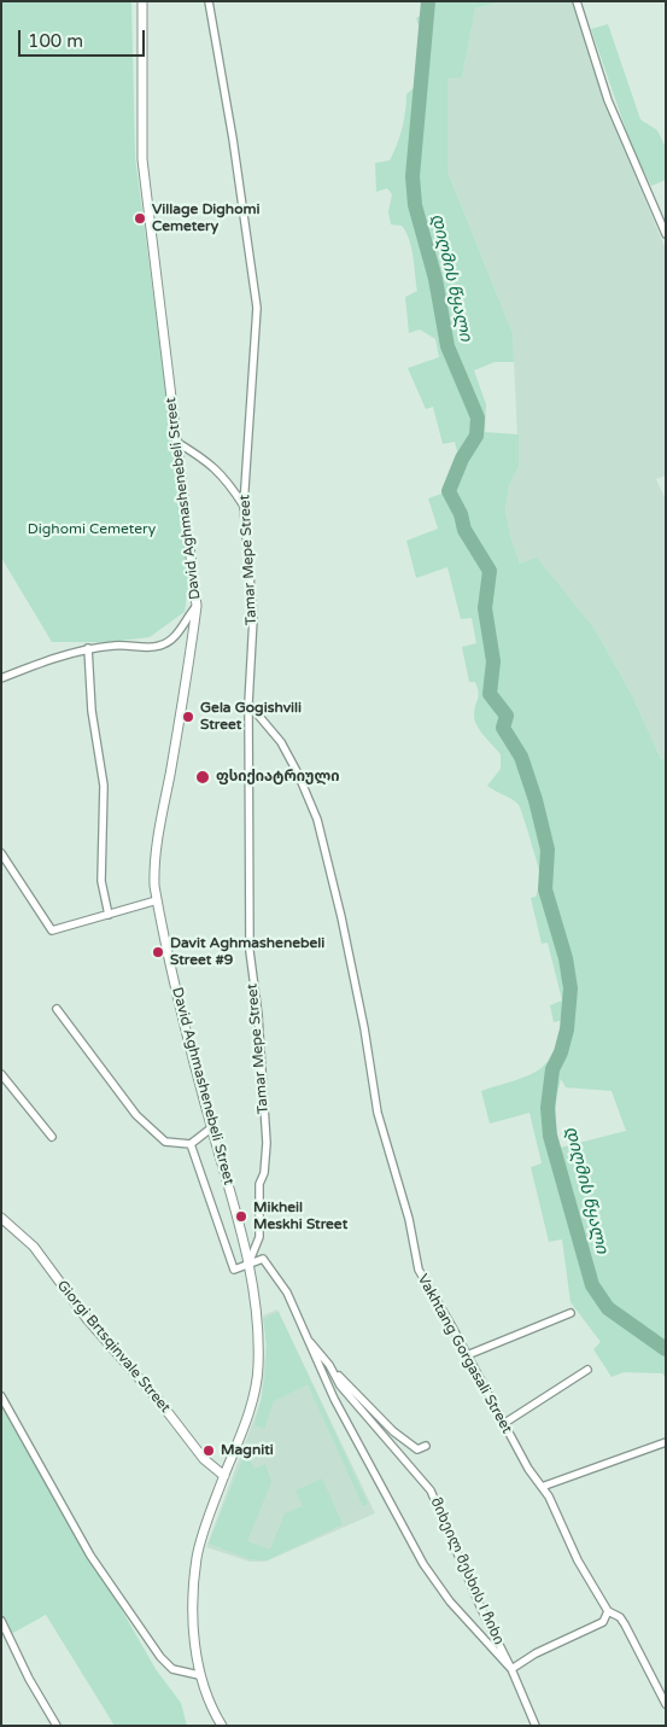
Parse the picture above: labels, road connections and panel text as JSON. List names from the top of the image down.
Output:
{
  "streets": {
    "street": [
      "David Aghmashenebeli Street",
      "Tamar Mepe Street",
      "Giorgi Brtsqinvale Street",
      "Vakhtang Gorgasali Street",
      "მიხეილ მესხის I ჩიხი"
    ]
  },
  "crossings": [
    ["David Aghmashenebeli Street", "Tamar Mepe Street"],
    ["David Aghmashenebeli Street", "Giorgi Brtsqinvale Street"],
    ["Tamar Mepe Street", "Vakhtang Gorgasali Street"]
  ],
  "water": ["დიღმის წყალი"],
  "parks": ["Dighomi Cemetery"],
  "places": [
    "Village Dighomi Cemetery",
    "Gela Gogishvili Street",
    "ფსიქიატრიული",
    "Davit Aghmashenebeli Street #9",
    "Mikheil Meskhi Street",
    "Magniti"
  ],
  "scale_bar": "100 m"
}
